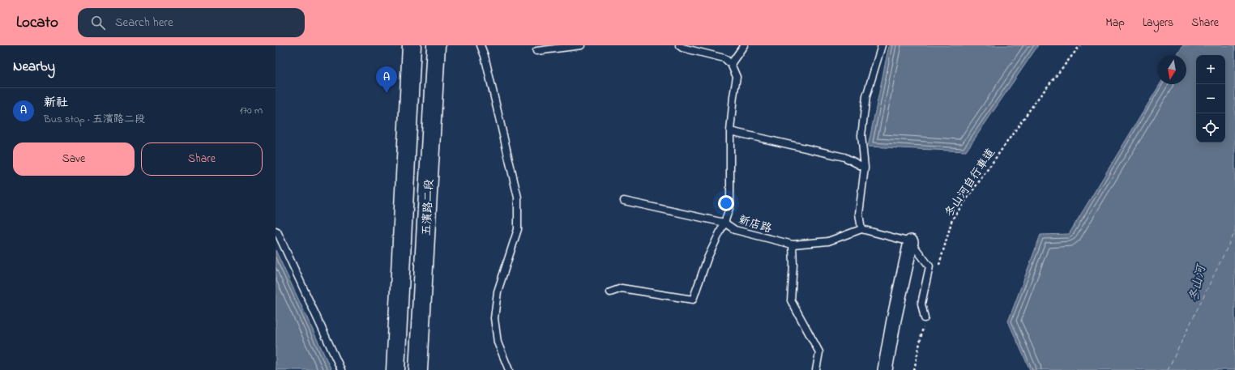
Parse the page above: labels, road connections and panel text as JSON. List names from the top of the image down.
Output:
{
  "streets": {
    "main road": ["五濱路二段"],
    "lane": ["新店路"],
    "path": ["冬山河自行車道"]
  },
  "water": ["冬山河"],
  "north": "bottom",
  "page": {
    "header": "Locato",
    "search": "Search here",
    "nav": ["Map", "Layers", "Share"],
    "heading": "Nearby",
    "map_buttons": ["+", "−"],
    "pins": "A",
    "list": [
      {
        "mark": "A",
        "name": "新社",
        "note": "Bus stop · 五濱路二段",
        "value": "170 m"
      }
    ],
    "buttons": ["Save", "Share"]
  }
}
